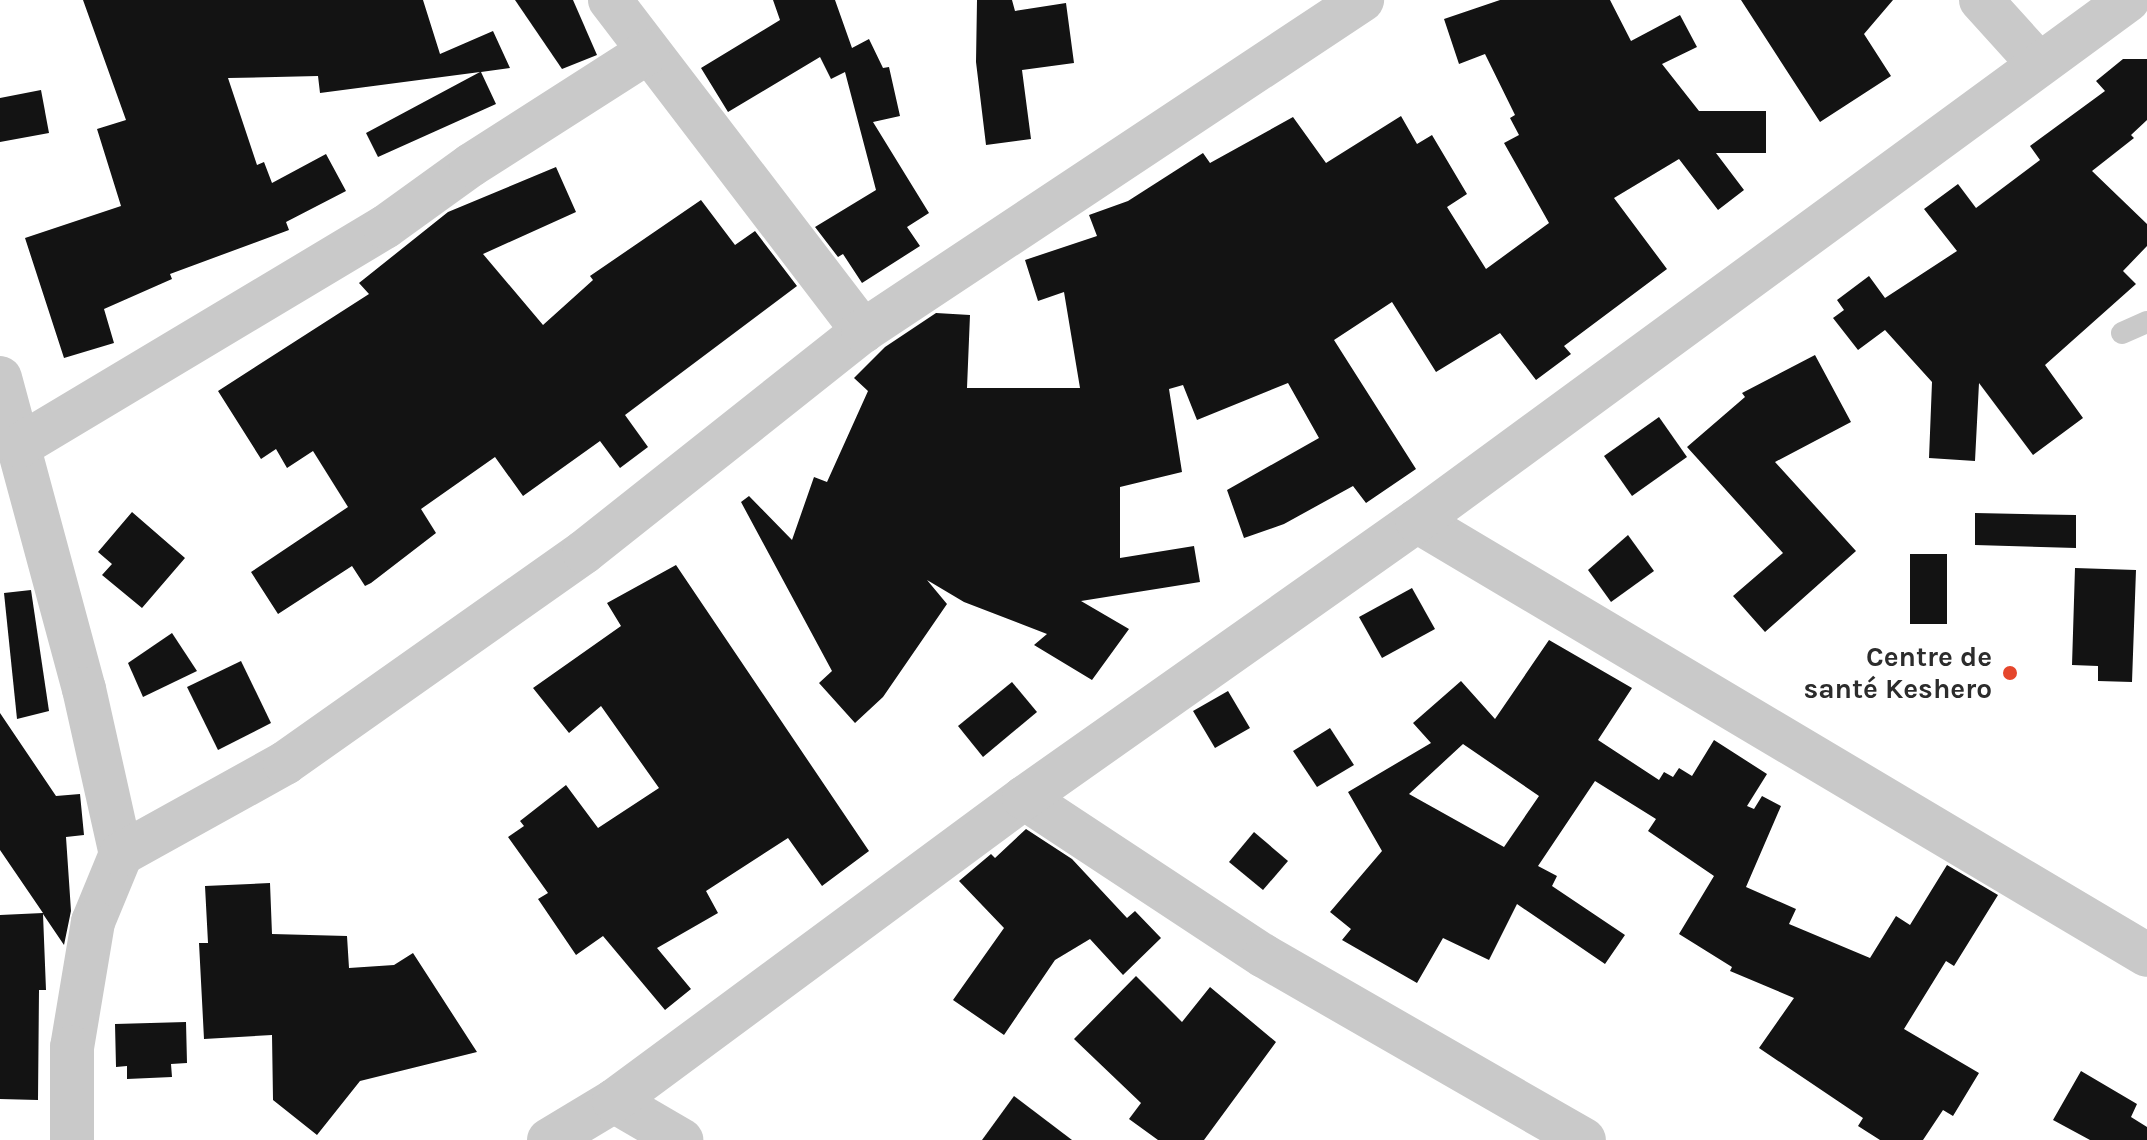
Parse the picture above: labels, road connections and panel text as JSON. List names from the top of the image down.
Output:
{
  "places": ["Centre de santé Keshero"]
}
